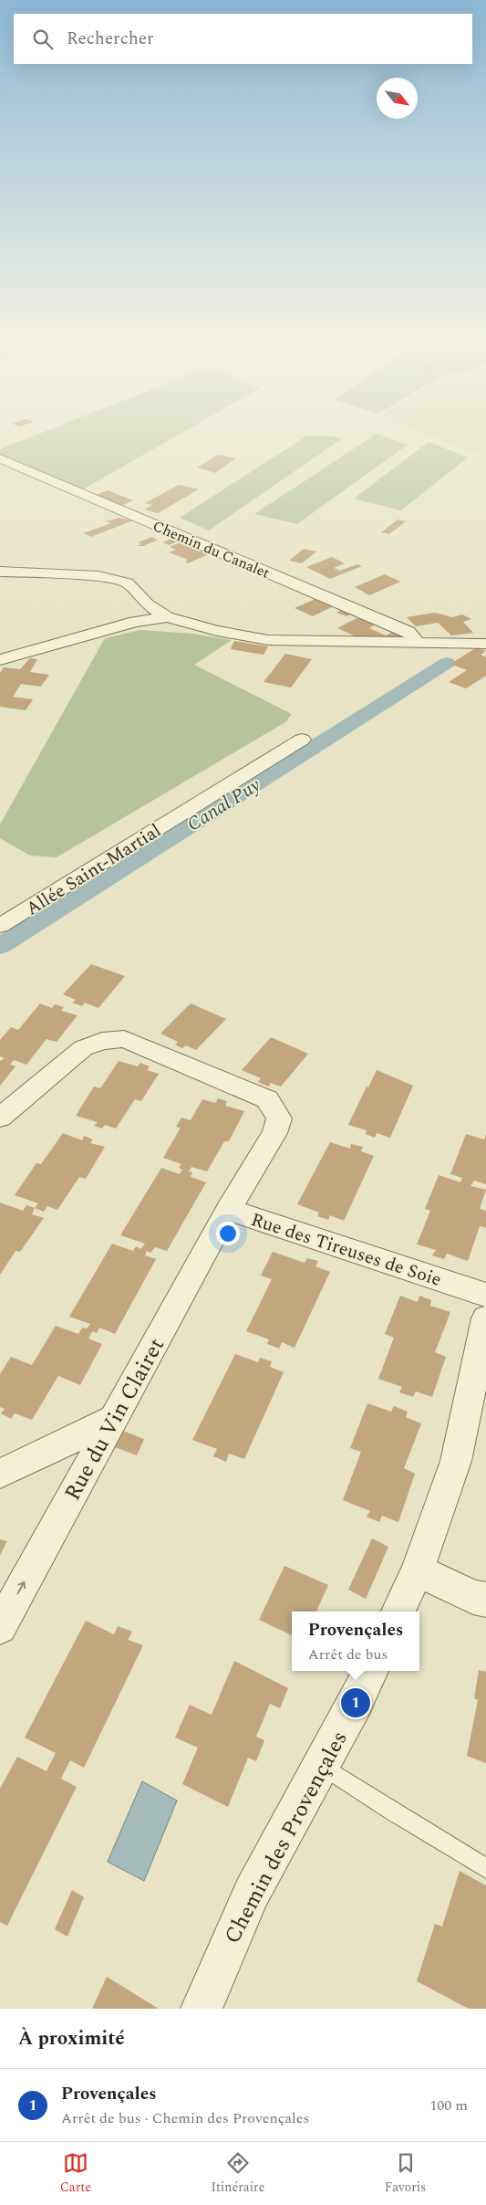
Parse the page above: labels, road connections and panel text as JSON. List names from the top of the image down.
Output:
{
  "streets": {
    "street": [
      "Chemin du Canalet",
      "Allée Saint-Martial",
      "Rue des Tireuses de Soie",
      "Rue du Vin Clairet",
      "Chemin des Provençales"
    ]
  },
  "crossings": [
    ["Rue des Tireuses de Soie", "Rue du Vin Clairet"]
  ],
  "one_way": ["Rue du Vin Clairet"],
  "water": ["Canal Puy"],
  "north": "bottom right",
  "page": {
    "search": "Rechercher",
    "popup": ["Provençales", "Arrêt de bus"],
    "pins": "1",
    "heading": "À proximité",
    "list": [
      {
        "mark": "1",
        "name": "Provençales",
        "note": "Arrêt de bus · Chemin des Provençales",
        "value": "100 m"
      }
    ],
    "nav": ["Carte", "Itinéraire", "Favoris"]
  }
}
